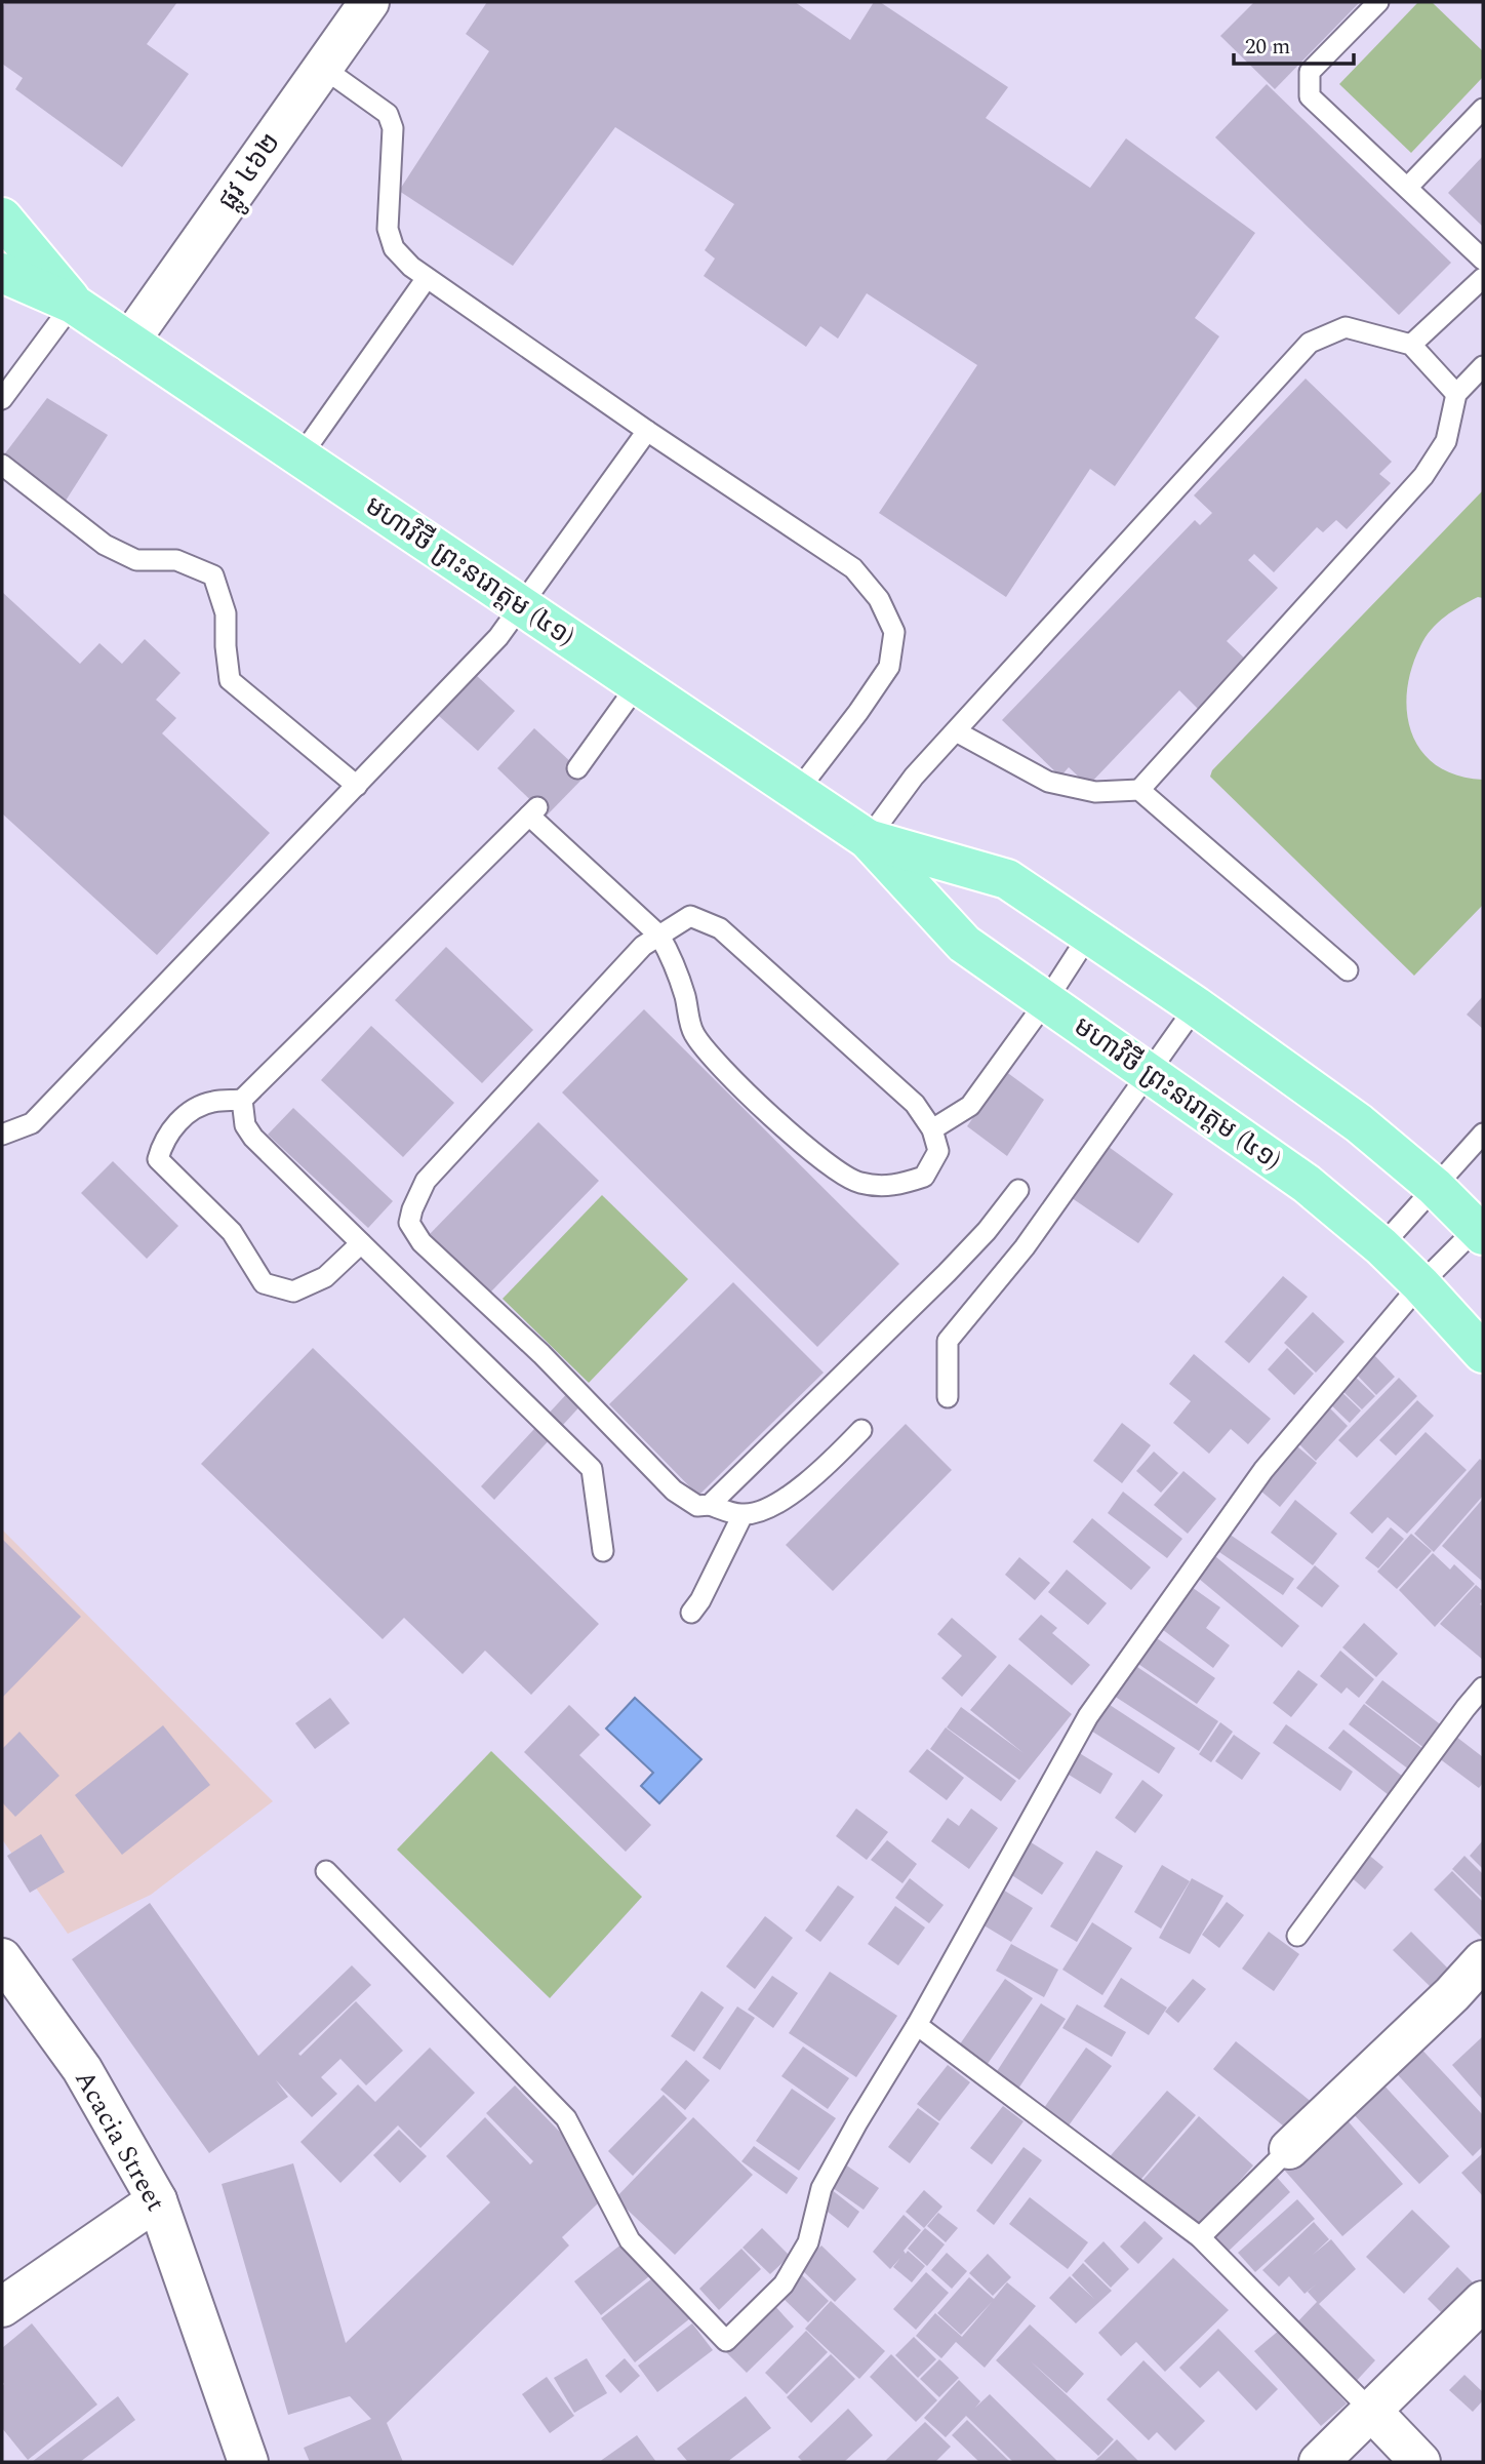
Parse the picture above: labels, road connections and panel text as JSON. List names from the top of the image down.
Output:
{
  "streets": {
    "main road": ["មហាវិថី ព្រះនរោត្តម (៤១)"],
    "street": ["ផ្លូវ ៤៦២", "Acacia Street"]
  },
  "crossings": [
    ["ផ្លូវ ៤៦២", "មហាវិថី ព្រះនរោត្តម (៤១)"]
  ],
  "scale_bar": "20 m"
}
